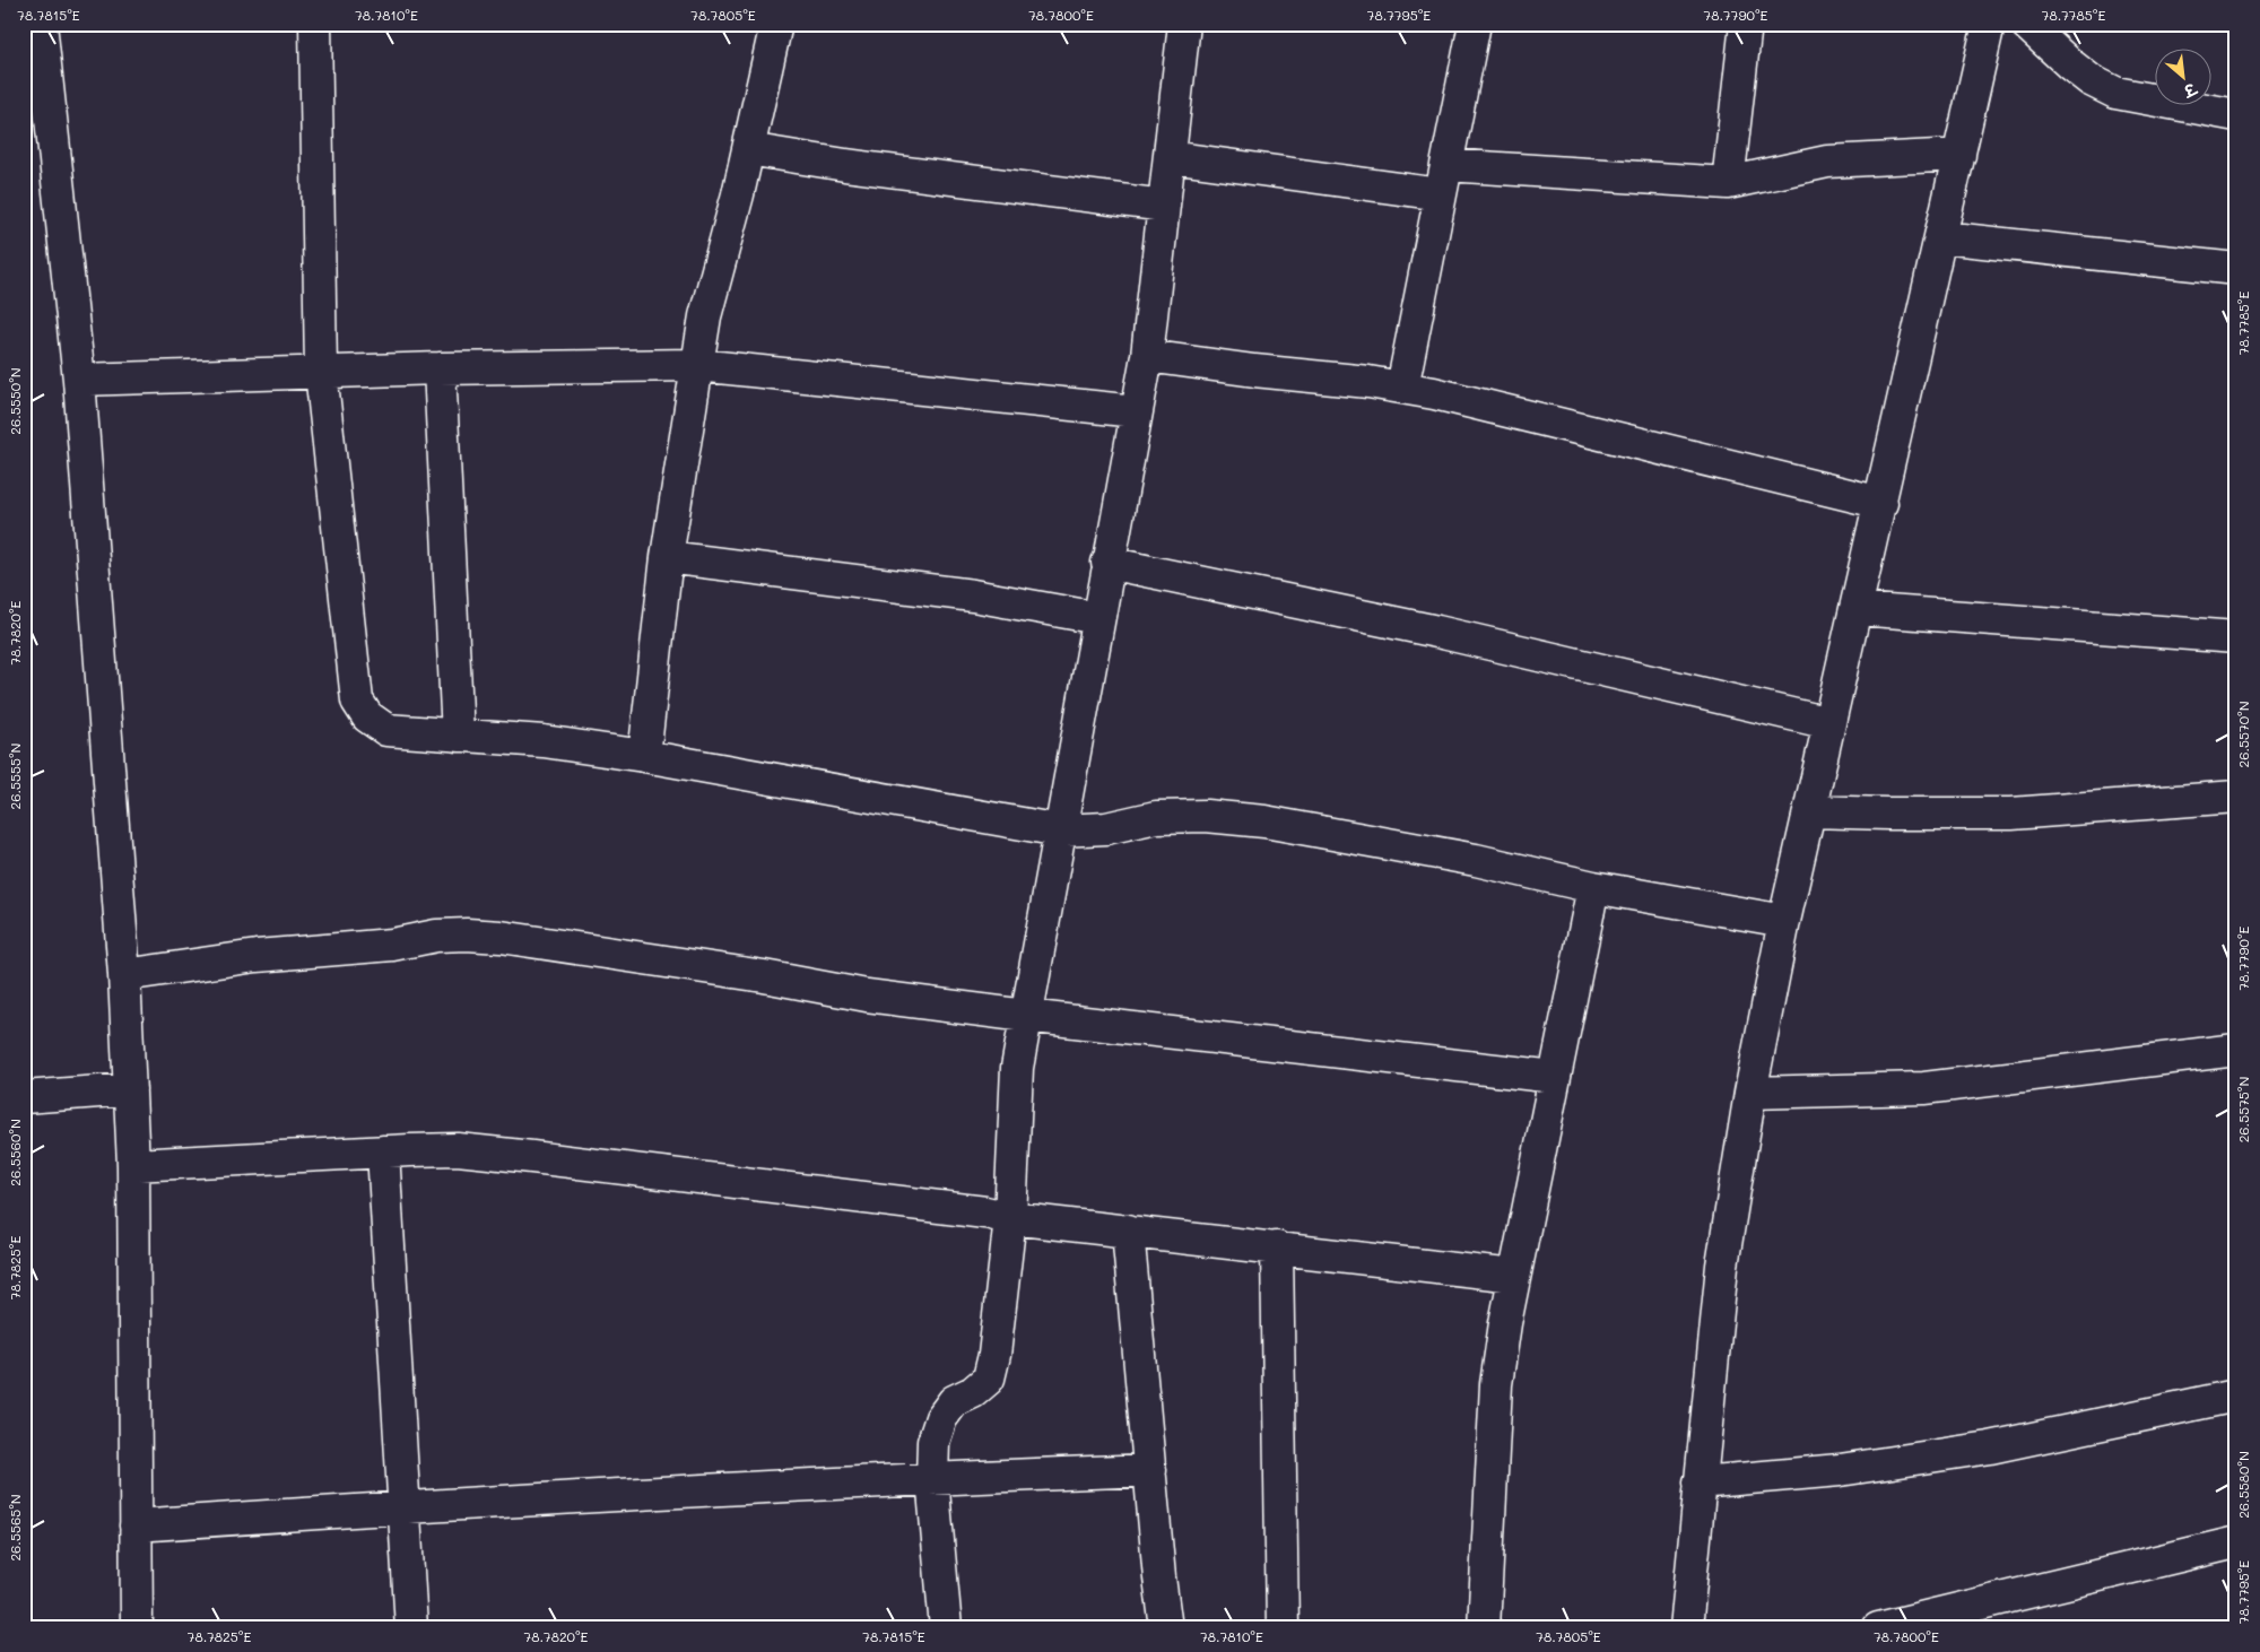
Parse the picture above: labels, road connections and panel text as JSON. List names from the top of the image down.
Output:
{
  "north": "bottom right",
  "coordinates": [
    "78.7815°E",
    "78.7810°E",
    "78.7805°E",
    "78.7800°E",
    "78.7795°E",
    "78.7790°E",
    "78.7785°E",
    "26.5550°N",
    "78.7820°E",
    "26.5570°N",
    "26.5555°N",
    "26.5575°N",
    "26.5560°N",
    "78.7825°E",
    "26.5580°N",
    "26.5565°N"
  ]
}
